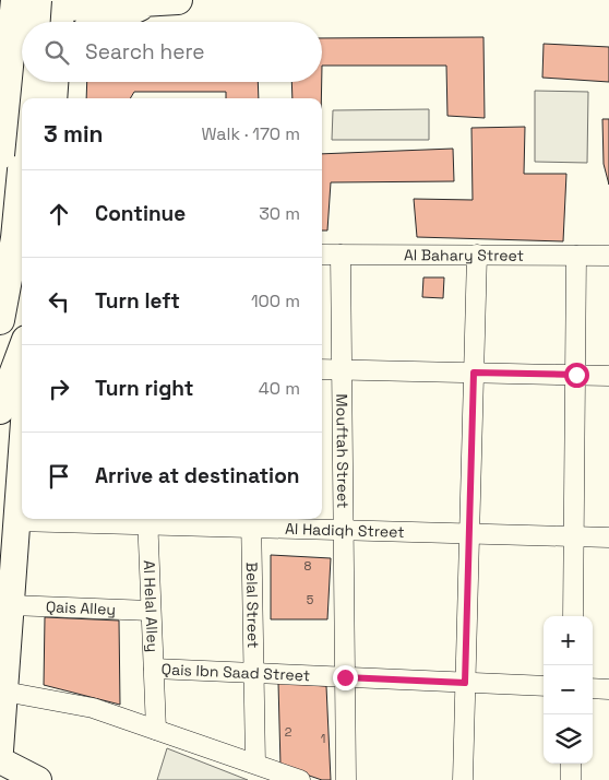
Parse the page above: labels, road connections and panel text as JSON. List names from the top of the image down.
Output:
{
  "streets": {
    "street": [
      "Al Bahary Street",
      "Mouftah Street",
      "Al Hadiqh Street",
      "Al Helal Alley",
      "Belal Street",
      "Qais Alley",
      "Qais Ibn Saad Street"
    ]
  },
  "crossings": [
    ["Al Bahary Street", "Mouftah Street"],
    ["Mouftah Street", "Al Hadiqh Street"],
    ["Mouftah Street", "Qais Ibn Saad Street"],
    ["Al Hadiqh Street", "Al Helal Alley"],
    ["Al Hadiqh Street", "Belal Street"],
    ["Al Helal Alley", "Qais Alley"],
    ["Al Helal Alley", "Qais Ibn Saad Street"],
    ["Belal Street", "Qais Ibn Saad Street"]
  ],
  "house_numbers": [
    "8",
    "5",
    "2",
    "1"
  ],
  "page": {
    "search": "Search here",
    "heading": ["3 min", "Walk · 170 m"],
    "list": [
      ["Continue", "30 m"],
      ["Turn left", "100 m"],
      ["Turn right", "40 m"],
      "Arrive at destination"
    ],
    "map_buttons": ["+", "−"]
  }
}
